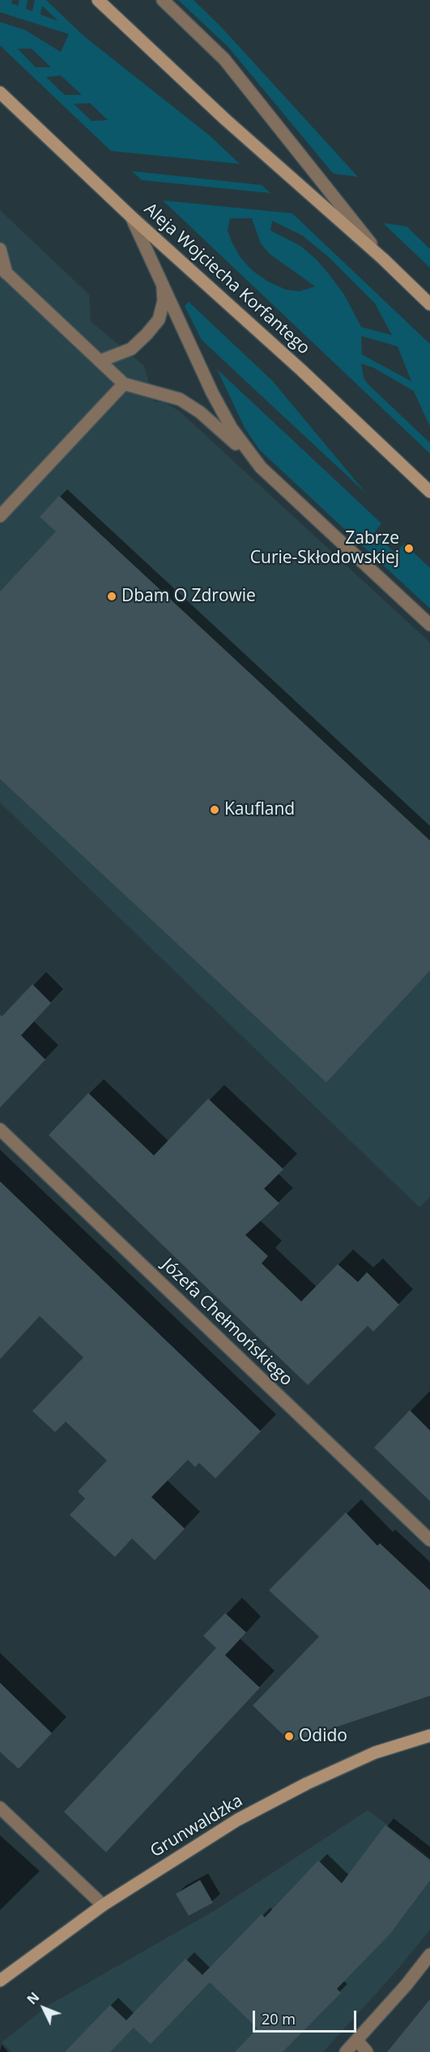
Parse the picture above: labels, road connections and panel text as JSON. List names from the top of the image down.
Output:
{
  "streets": {
    "main road": ["Aleja Wojciecha Korfantego", "Grunwaldzka"],
    "street": ["Józefa Chełmońskiego"]
  },
  "places": [
    "Zabrze Curie-Skłodowskiej",
    "Dbam O Zdrowie",
    "Kaufland",
    "Odido"
  ],
  "scale_bar": "20 m",
  "north": "top left"
}
